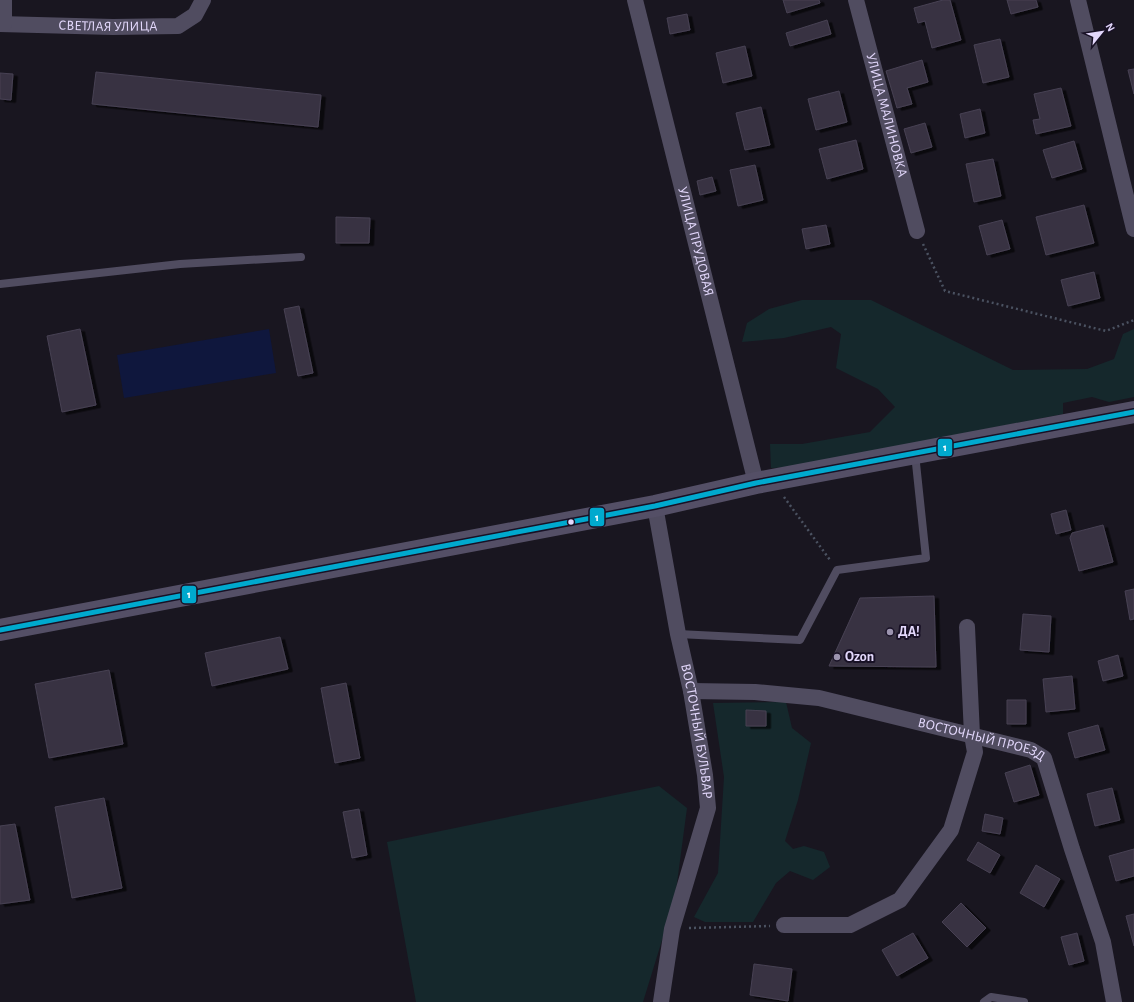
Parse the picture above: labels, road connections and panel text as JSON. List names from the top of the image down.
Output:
{
  "streets": {
    "street": [
      "СВЕТЛАЯ УЛИЦА",
      "УЛИЦА МАЛИНОВКА",
      "УЛИЦА ПРУДОВАЯ",
      "ВОСТОЧНЫЙ БУЛЬВАР",
      "ВОСТОЧНЫЙ ПРОЕЗД"
    ]
  },
  "crossings": [
    ["ВОСТОЧНЫЙ БУЛЬВАР", "ВОСТОЧНЫЙ ПРОЕЗД"]
  ],
  "places": ["ДА!", "Ozon"],
  "lines": ["transit line 1"],
  "north": "top right"
}
